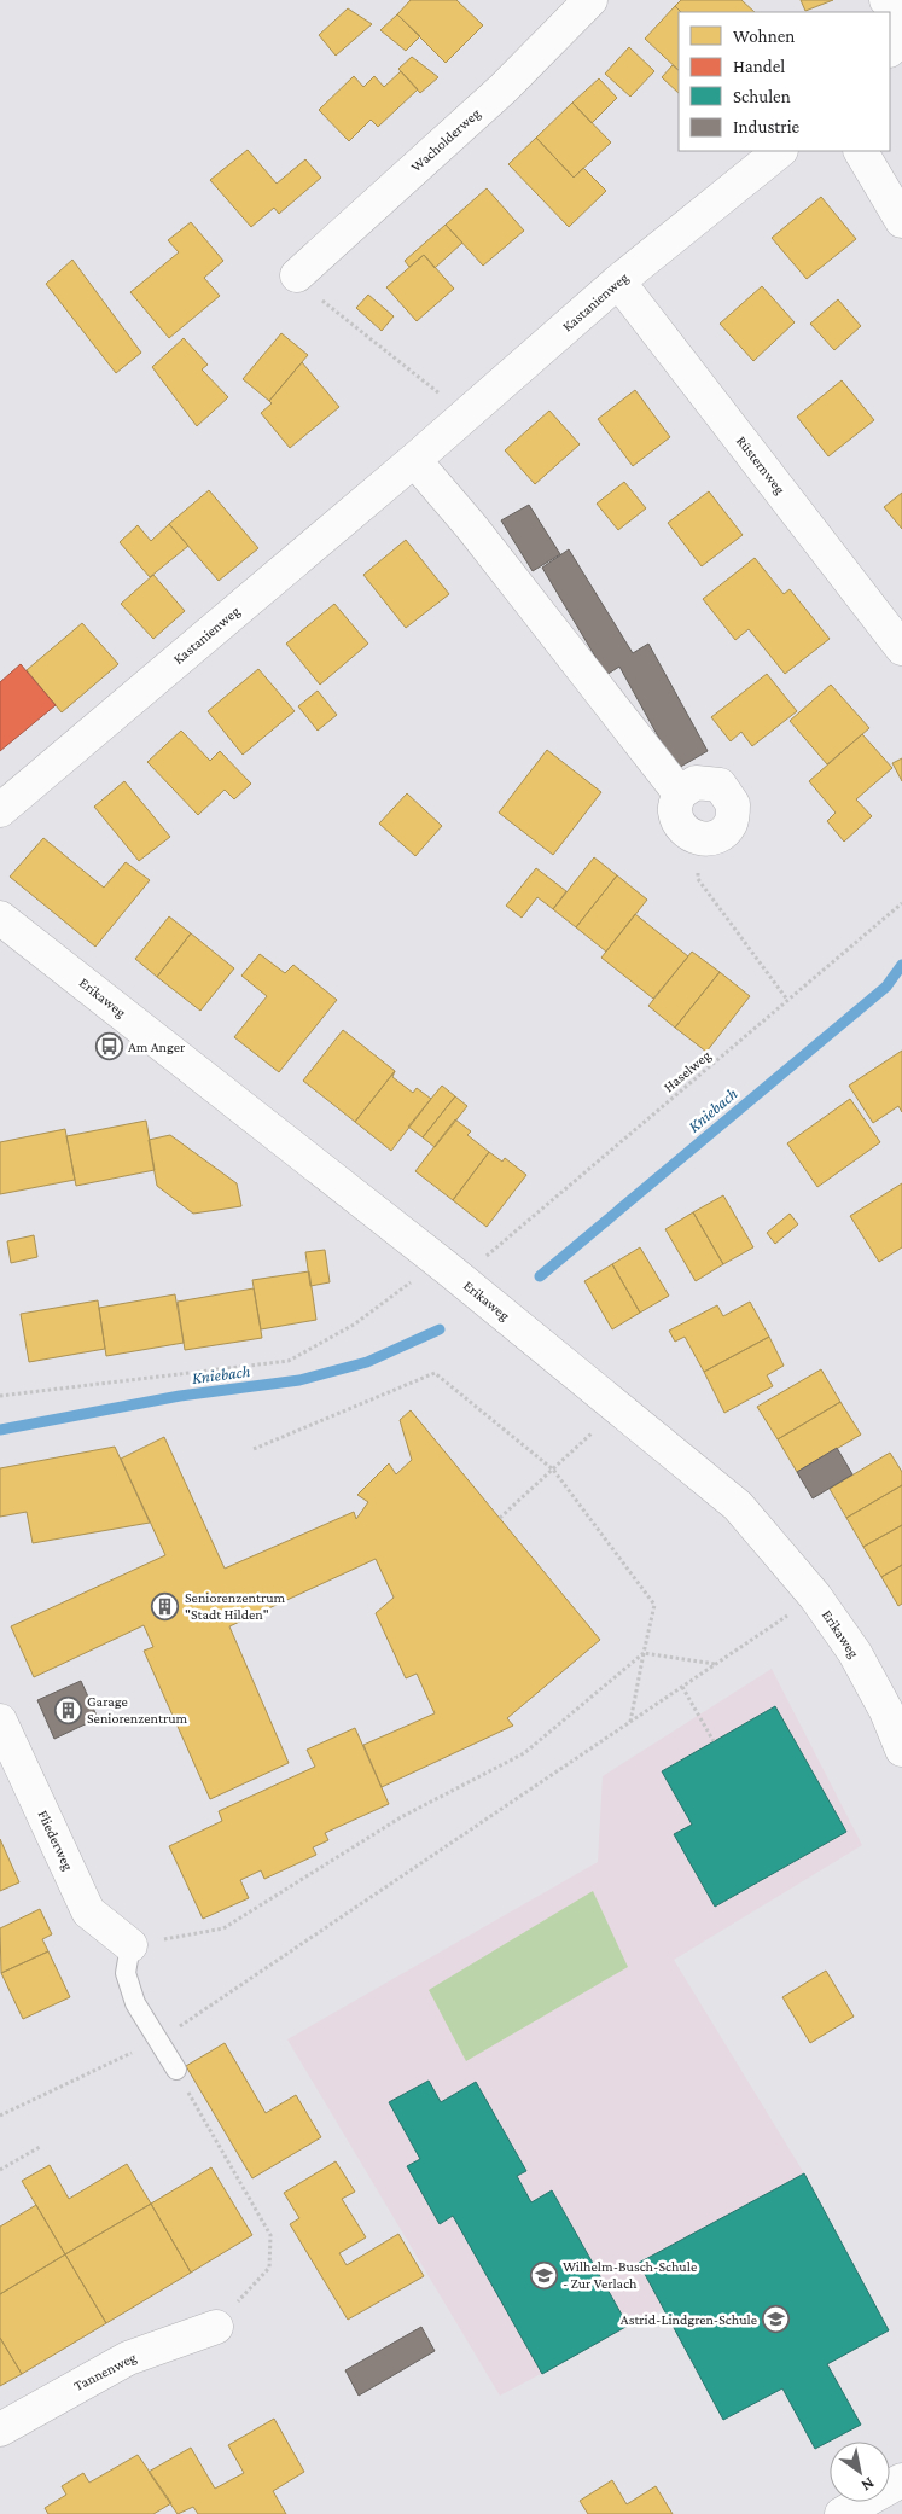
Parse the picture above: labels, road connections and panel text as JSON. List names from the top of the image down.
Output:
{
  "streets": {
    "street": [
      "Wacholderweg",
      "Kastanienweg",
      "Rüsternweg",
      "Erikaweg",
      "Fliederweg",
      "Tannenweg"
    ],
    "path": ["Haselweg"]
  },
  "crossings": [
    ["Kastanienweg", "Rüsternweg"]
  ],
  "water": ["Kniebach"],
  "places": {
    "bus stop": ["Am Anger"],
    "building": ["Seniorenzentrum \"Stadt Hilden\"", "Garage Seniorenzentrum"],
    "school or university": ["Wilhelm-Busch-Schule - Zur Verlach", "Astrid-Lindgren-Schule"]
  },
  "legend": [
    "Wohnen",
    "Handel",
    "Schulen",
    "Industrie"
  ],
  "north": "bottom right"
}
